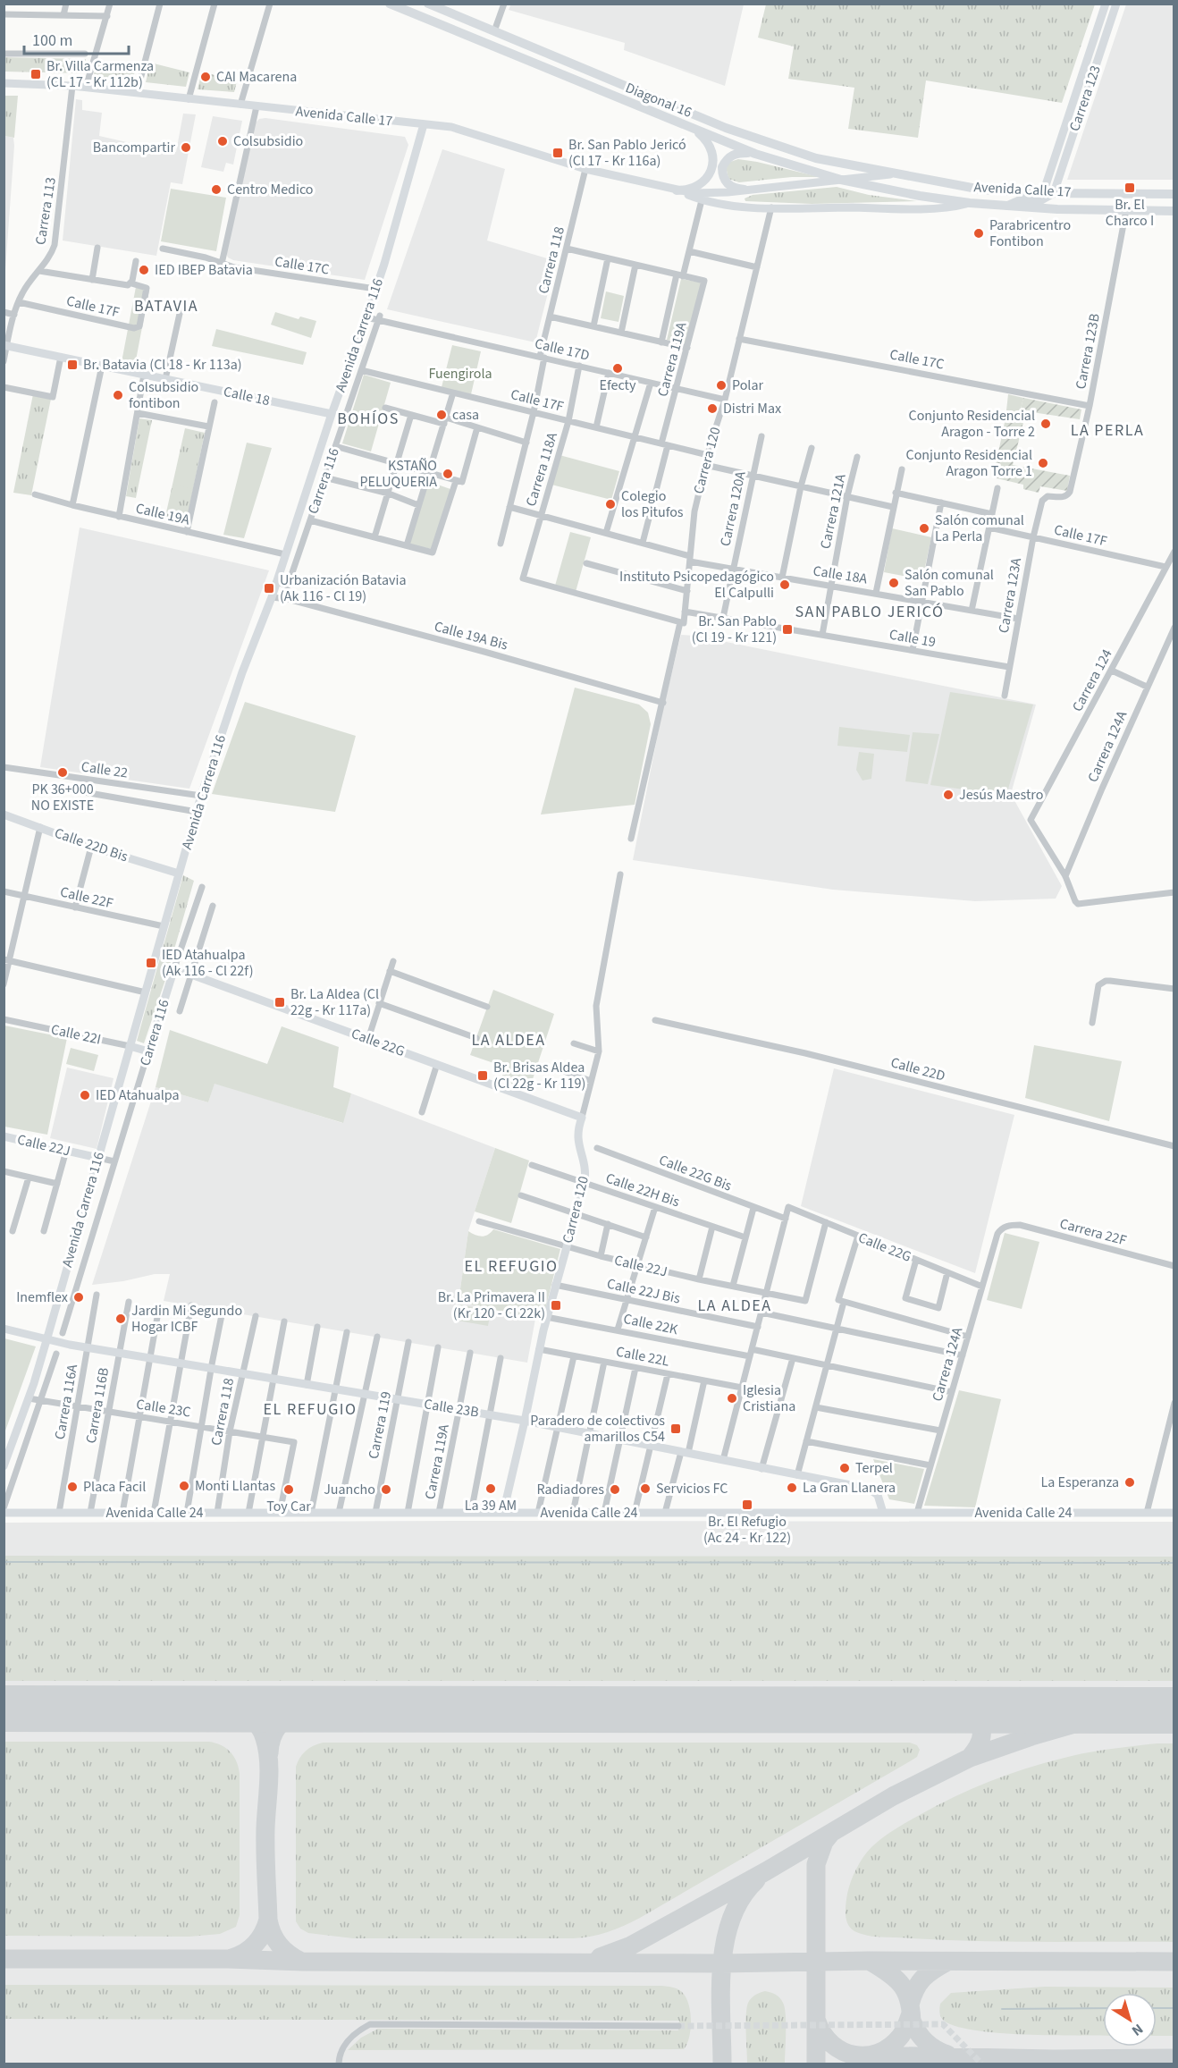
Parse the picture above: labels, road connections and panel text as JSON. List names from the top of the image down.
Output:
{
  "streets": {
    "main road": ["Diagonal 16", "Avenida Calle 17"],
    "street": [
      "Carrera 123",
      "Carrera 113",
      "Carrera 118",
      "Calle 17C",
      "Calle 17F",
      "Avenida Carrera 116",
      "Calle 17D",
      "Carrera 123B",
      "Carrera 119A",
      "Calle 18",
      "Carrera 120",
      "Carrera 118A",
      "Carrera 116",
      "Carrera 120A",
      "Carrera 121A",
      "Calle 19A",
      "Calle 18A",
      "Carrera 123A",
      "Calle 19A Bis",
      "Calle 19",
      "Carrera 124",
      "Carrera 124A",
      "Calle 22",
      "Calle 22D Bis",
      "Calle 22F",
      "Calle 22I",
      "Calle 22G",
      "Calle 22D",
      "Calle 22J",
      "Calle 22G Bis",
      "Calle 22H Bis",
      "Carrera 22F",
      "Calle 22J Bis",
      "Calle 22K",
      "Calle 22L",
      "Carrera 116A",
      "Carrera 116B",
      "Calle 23C",
      "Calle 23B",
      "Carrera 119",
      "Avenida Calle 24"
    ]
  },
  "crossings": [
    ["Carrera 123", "Avenida Calle 17"],
    ["Diagonal 16", "Avenida Calle 17"],
    ["Avenida Calle 17", "Carrera 113"],
    ["Avenida Calle 17", "Carrera 118"],
    ["Avenida Calle 17", "Avenida Carrera 116"],
    ["Avenida Calle 17", "Carrera 123B"],
    ["Avenida Calle 17", "Carrera 120"],
    ["Carrera 113", "Calle 17F"],
    ["Carrera 113", "Calle 18"],
    ["Carrera 118", "Calle 17F"],
    ["Carrera 118", "Calle 17D"],
    ["Carrera 118", "Calle 18A"],
    ["Carrera 118", "Calle 23C"],
    ["Carrera 118", "Calle 23B"],
    ["Carrera 118", "Avenida Calle 24"],
    ["Calle 17C", "Avenida Carrera 116"],
    ["Calle 17C", "Carrera 123B"],
    ["Calle 17C", "Carrera 120"],
    ["Calle 17F", "Carrera 119A"],
    ["Calle 17F", "Carrera 120"],
    ["Calle 17F", "Carrera 118A"],
    ["Calle 17F", "Carrera 116"],
    ["Calle 17F", "Carrera 123A"],
    ["Calle 17F", "Carrera 124"],
    ["Avenida Carrera 116", "Calle 17D"],
    ["Avenida Carrera 116", "Calle 18"],
    ["Avenida Carrera 116", "Carrera 116"],
    ["Avenida Carrera 116", "Calle 19A"],
    ["Avenida Carrera 116", "Calle 19A Bis"],
    ["Avenida Carrera 116", "Calle 22"],
    ["Avenida Carrera 116", "Calle 22D Bis"],
    ["Avenida Carrera 116", "Calle 22F"],
    ["Avenida Carrera 116", "Calle 22I"],
    ["Avenida Carrera 116", "Calle 22J"],
    ["Avenida Carrera 116", "Calle 23C"],
    ["Avenida Carrera 116", "Calle 23B"],
    ["Calle 17D", "Carrera 119A"],
    ["Calle 17D", "Carrera 120"],
    ["Calle 17D", "Carrera 118A"],
    ["Calle 17D", "Carrera 116"],
    ["Carrera 123B", "Carrera 123A"],
    ["Carrera 119A", "Calle 18A"],
    ["Carrera 119A", "Calle 23B"],
    ["Carrera 119A", "Avenida Calle 24"],
    ["Carrera 120", "Carrera 118A"],
    ["Carrera 120", "Calle 18A"],
    ["Carrera 120", "Calle 19A Bis"],
    ["Carrera 120", "Calle 19"],
    ["Carrera 120", "Calle 22G"],
    ["Carrera 120", "Calle 22J"],
    ["Carrera 120", "Calle 22H Bis"],
    ["Carrera 120", "Calle 22J Bis"],
    ["Carrera 120", "Calle 22K"],
    ["Carrera 120", "Calle 22L"],
    ["Carrera 120", "Calle 23B"],
    ["Carrera 120", "Avenida Calle 24"],
    ["Carrera 118A", "Calle 18A"],
    ["Carrera 116", "Calle 22I"],
    ["Carrera 116", "Calle 22G"],
    ["Carrera 116", "Calle 22J"],
    ["Carrera 120A", "Calle 18A"],
    ["Carrera 120A", "Calle 19"],
    ["Carrera 121A", "Calle 18A"],
    ["Carrera 121A", "Calle 19"],
    ["Calle 18A", "Carrera 123A"],
    ["Carrera 123A", "Calle 19"],
    ["Carrera 124", "Carrera 124A"],
    ["Carrera 124A", "Calle 22G"],
    ["Carrera 124A", "Carrera 22F"],
    ["Carrera 124A", "Calle 22K"],
    ["Carrera 124A", "Avenida Calle 24"],
    ["Calle 22G", "Calle 22J"],
    ["Calle 22G", "Calle 22G Bis"],
    ["Carrera 116A", "Calle 23C"],
    ["Carrera 116A", "Calle 23B"],
    ["Carrera 116A", "Avenida Calle 24"],
    ["Carrera 116B", "Calle 23C"],
    ["Carrera 116B", "Calle 23B"],
    ["Carrera 116B", "Avenida Calle 24"],
    ["Calle 23C", "Avenida Calle 24"],
    ["Calle 23B", "Carrera 119"],
    ["Calle 23B", "Avenida Calle 24"],
    ["Carrera 119", "Avenida Calle 24"]
  ],
  "districts": [
    "BATAVIA",
    "BOHÍOS",
    "LA PERLA",
    "SAN PABLO JERICÓ",
    "LA ALDEA",
    "EL REFUGIO",
    "LA ALDEA",
    "EL REFUGIO"
  ],
  "parks": ["Fuengirola"],
  "places": {
    "transit": [
      "Br. Villa Carmenza (CL 17 - Kr 112b)",
      "Br. San Pablo Jericó (Cl 17 - Kr 116a)",
      "Br. El Charco I",
      "Br. Batavia (Cl 18 - Kr 113a)",
      "Urbanización Batavia (Ak 116 - Cl 19)",
      "Br. San Pablo (Cl 19 - Kr 121)",
      "IED Atahualpa (Ak 116 - Cl 22f)",
      "Br. La Aldea (Cl 22g - Kr 117a)",
      "Br. Brisas Aldea (Cl 22g - Kr 119)",
      "Br. La Primavera II (Kr 120 - Cl 22k)",
      "Paradero de colectivos amarillos C54",
      "Br. El Refugio (Ac 24 - Kr 122)"
    ],
    "other": [
      "CAI Macarena",
      "Colsubsidio",
      "Bancompartir",
      "Centro Medico",
      "Parabricentro Fontibon",
      "IED IBEP Batavia",
      "Efecty",
      "Polar",
      "Colsubsidio fontibon",
      "Distri Max",
      "casa",
      "Conjunto Residencial Aragon - Torre 2",
      "Conjunto Residencial Aragon Torre 1",
      "KSTAÑO PELUQUERIA",
      "Colegio los Pitufos",
      "Salón comunal La Perla",
      "Salón comunal San Pablo",
      "Instituto Psicopedagógico El Calpulli",
      "PK 36+000 NO EXISTE",
      "Jesús Maestro",
      "IED Atahualpa",
      "Inemflex",
      "Jardin Mi Segundo Hogar ICBF",
      "Iglesia Cristiana",
      "Terpel",
      "La Esperanza",
      "Monti Llantas",
      "Placa Facil",
      "La Gran Llanera",
      "La 39 AM",
      "Servicios FC",
      "Toy Car",
      "Juancho",
      "Radiadores"
    ]
  },
  "scale_bar": "100 m",
  "north": "bottom right"
}
